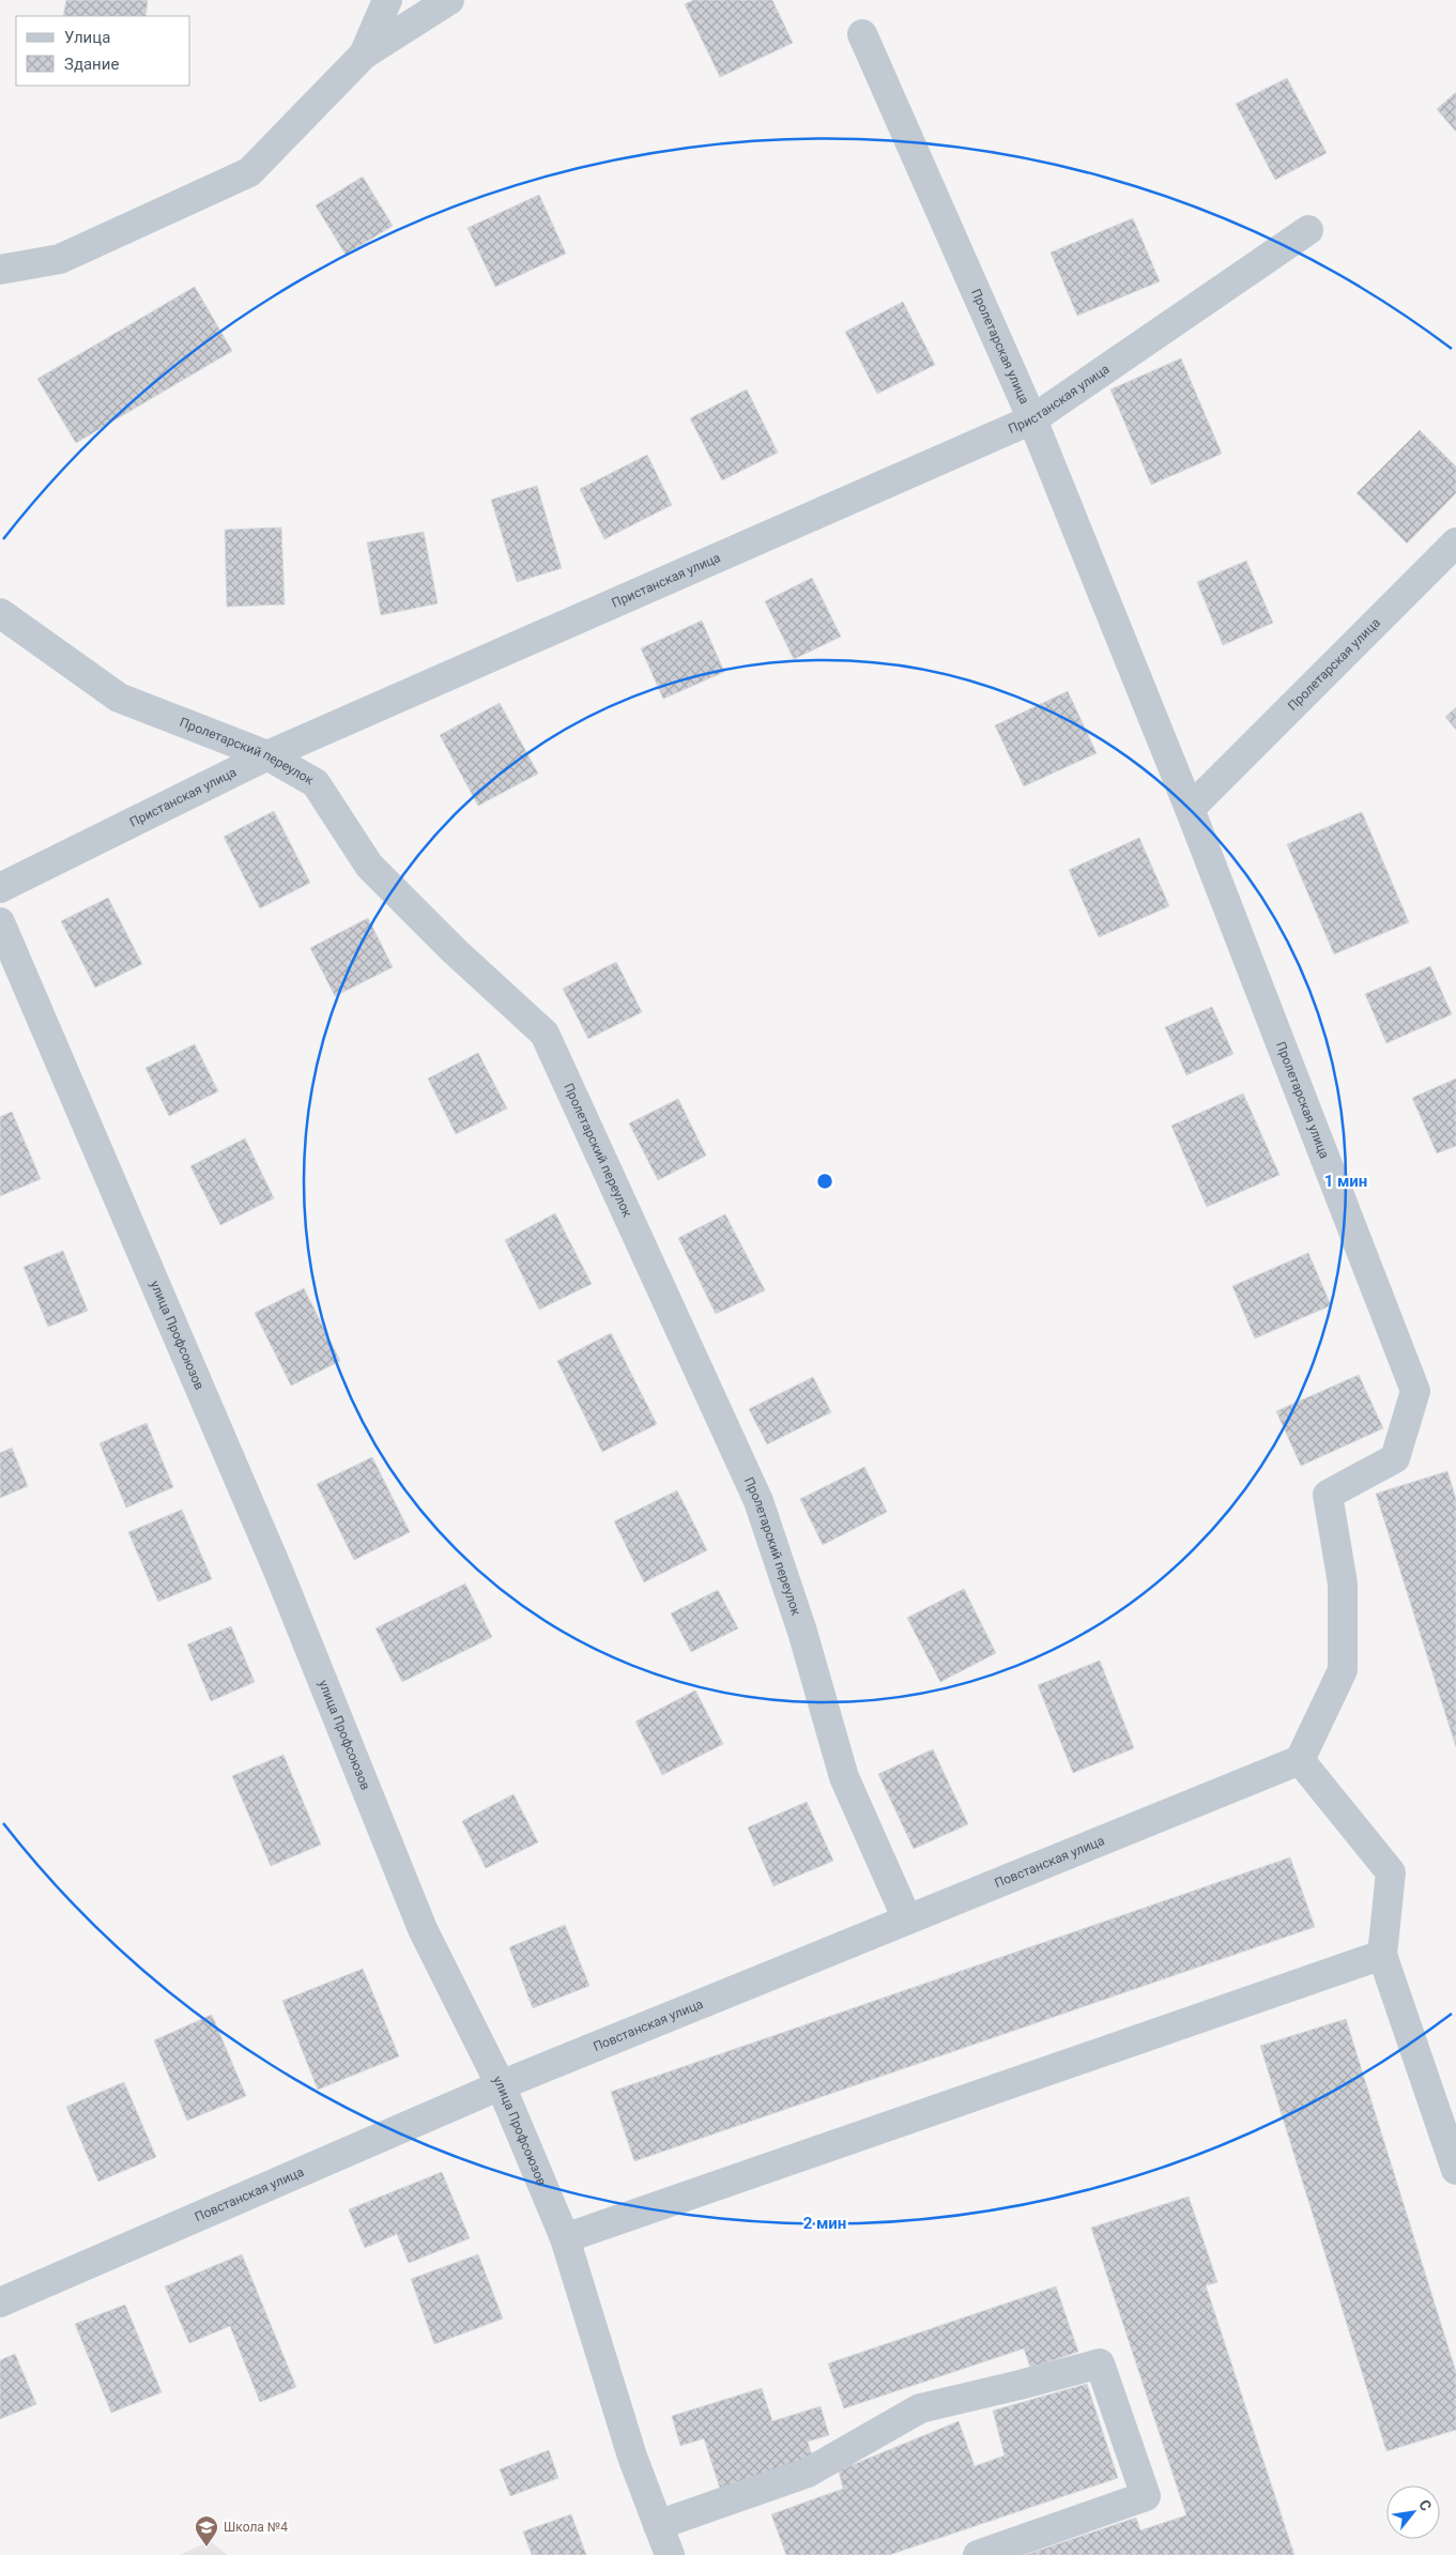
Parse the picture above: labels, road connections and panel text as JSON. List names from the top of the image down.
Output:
{
  "streets": {
    "street": [
      "Пролетарская улица",
      "Пристанская улица",
      "Пролетарский переулок",
      "улица Профсоюзов",
      "Повстанская улица"
    ]
  },
  "crossings": [
    ["Пролетарская улица", "Пристанская улица"],
    ["Пролетарская улица", "Повстанская улица"],
    ["Пристанская улица", "Пролетарский переулок"],
    ["Пролетарский переулок", "Повстанская улица"],
    ["улица Профсоюзов", "Повстанская улица"]
  ],
  "places": {
    "school or university": ["Школа №4"]
  },
  "legend": ["Улица", "Здание"],
  "north": "top right",
  "rings": ["1 мин", "2 мин"]
}
